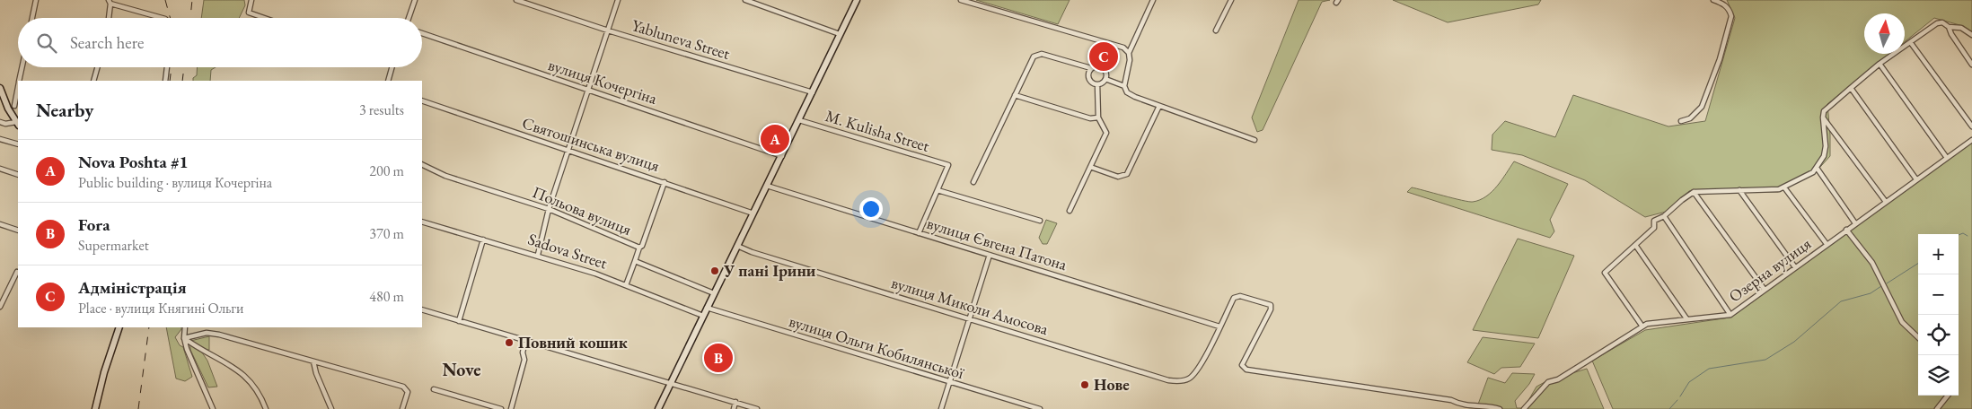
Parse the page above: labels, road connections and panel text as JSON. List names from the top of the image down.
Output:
{
  "streets": {
    "street": [
      "Yabluneva Street",
      "вулиця Кочергіна",
      "M. Kulisha Street",
      "Святошинська вулиця",
      "Польова вулиця",
      "вулиця Євгена Патона",
      "Sadova Street",
      "Озерна вулиця",
      "вулиця Миколи Амосова",
      "вулиця Ольги Кобилянської"
    ]
  },
  "crossings": [
    ["вулиця Євгена Патона", "вулиця Миколи Амосова"]
  ],
  "districts": ["Nove"],
  "places": ["У пані Ірини", "Повний кошик", "Нове"],
  "north": "top",
  "page": {
    "search": "Search here",
    "pins": ["C", "A", "B"],
    "heading": ["Nearby", "3 results"],
    "list": [
      {
        "mark": "A",
        "name": "Nova Poshta #1",
        "note": "Public building · вулиця Кочергіна",
        "value": "200 m"
      },
      {
        "mark": "B",
        "name": "Fora",
        "note": "Supermarket",
        "value": "370 m"
      },
      {
        "mark": "C",
        "name": "Адміністрація",
        "note": "Place · вулиця Княгині Ольги",
        "value": "480 m"
      }
    ],
    "map_buttons": ["+", "−"]
  }
}
